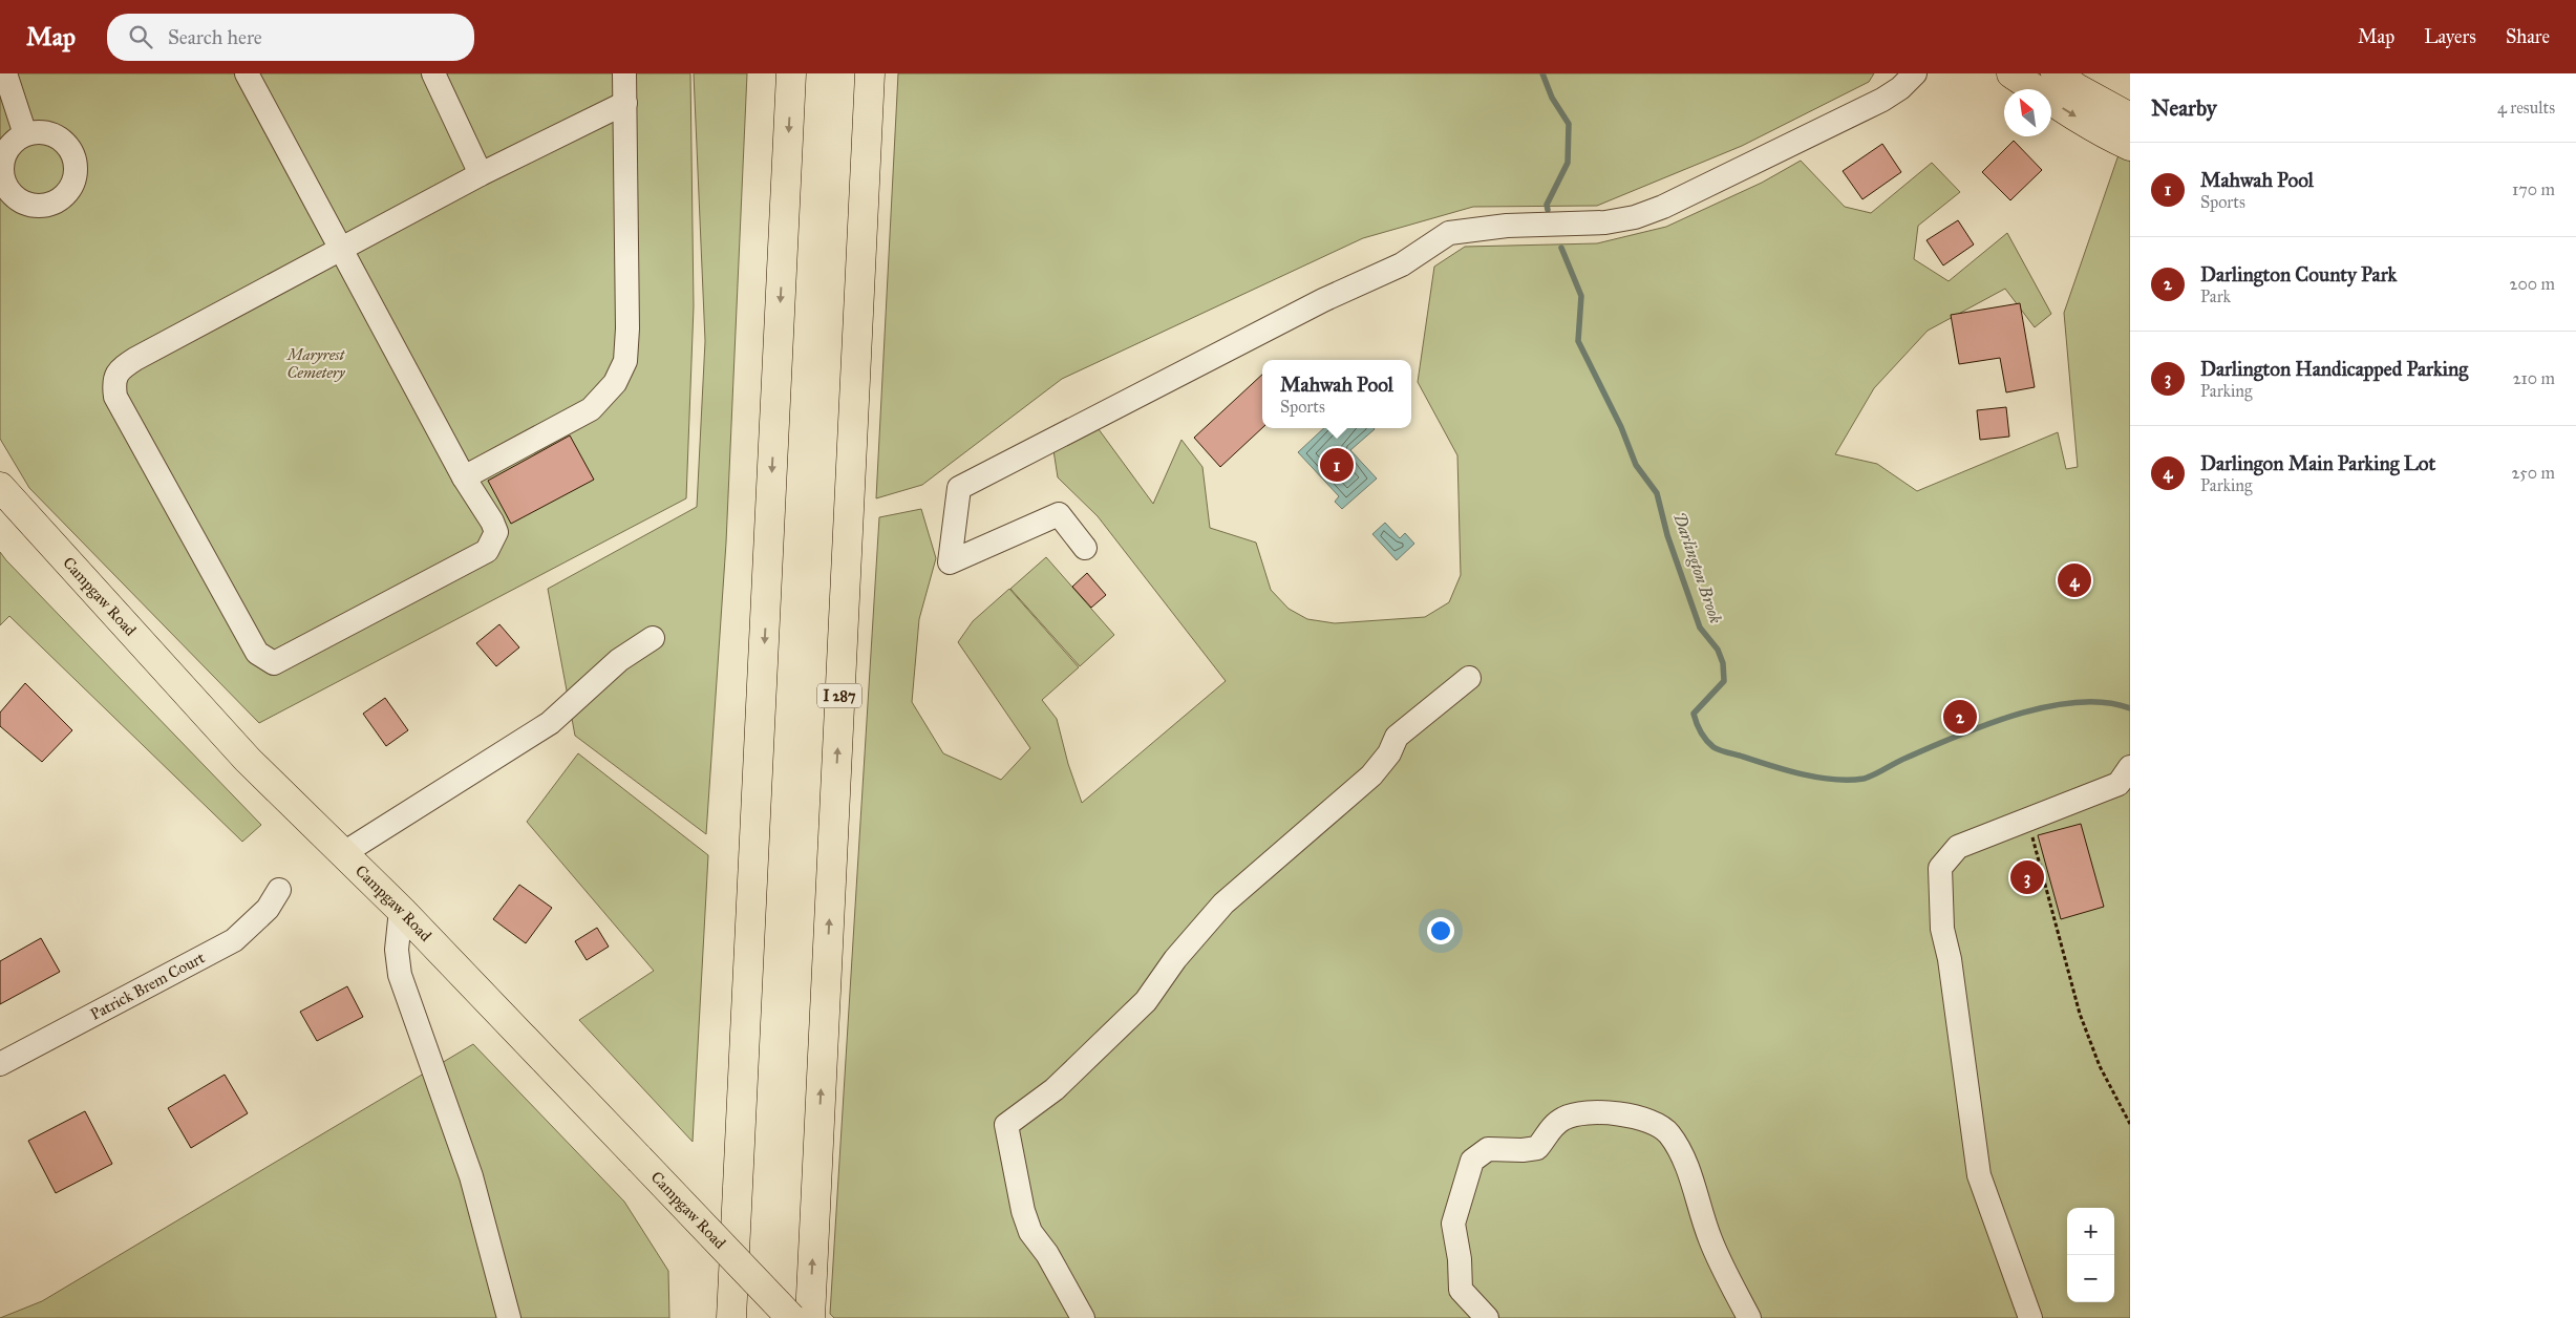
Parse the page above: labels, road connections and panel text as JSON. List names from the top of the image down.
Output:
{
  "streets": {
    "main road": ["Campgaw Road", "I 287"],
    "street": ["Patrick Brem Court"]
  },
  "water": ["Darlington Brook"],
  "parks": ["Maryrest Cemetery"],
  "north": "top left",
  "page": {
    "header": "Map",
    "search": "Search here",
    "nav": ["Map", "Layers", "Share"],
    "heading": ["Nearby", "4 results"],
    "list": [
      {
        "mark": "1",
        "name": "Mahwah Pool",
        "note": "Sports",
        "value": "170 m"
      },
      {
        "mark": "2",
        "name": "Darlington County Park",
        "note": "Park",
        "value": "200 m"
      },
      {
        "mark": "3",
        "name": "Darlington Handicapped Parking",
        "note": "Parking",
        "value": "210 m"
      },
      {
        "mark": "4",
        "name": "Darlingon Main Parking Lot",
        "note": "Parking",
        "value": "250 m"
      }
    ],
    "popup": ["Mahwah Pool", "Sports"],
    "pins": [
      "1",
      "4",
      "2",
      "3"
    ],
    "map_buttons": ["+", "−"]
  }
}
